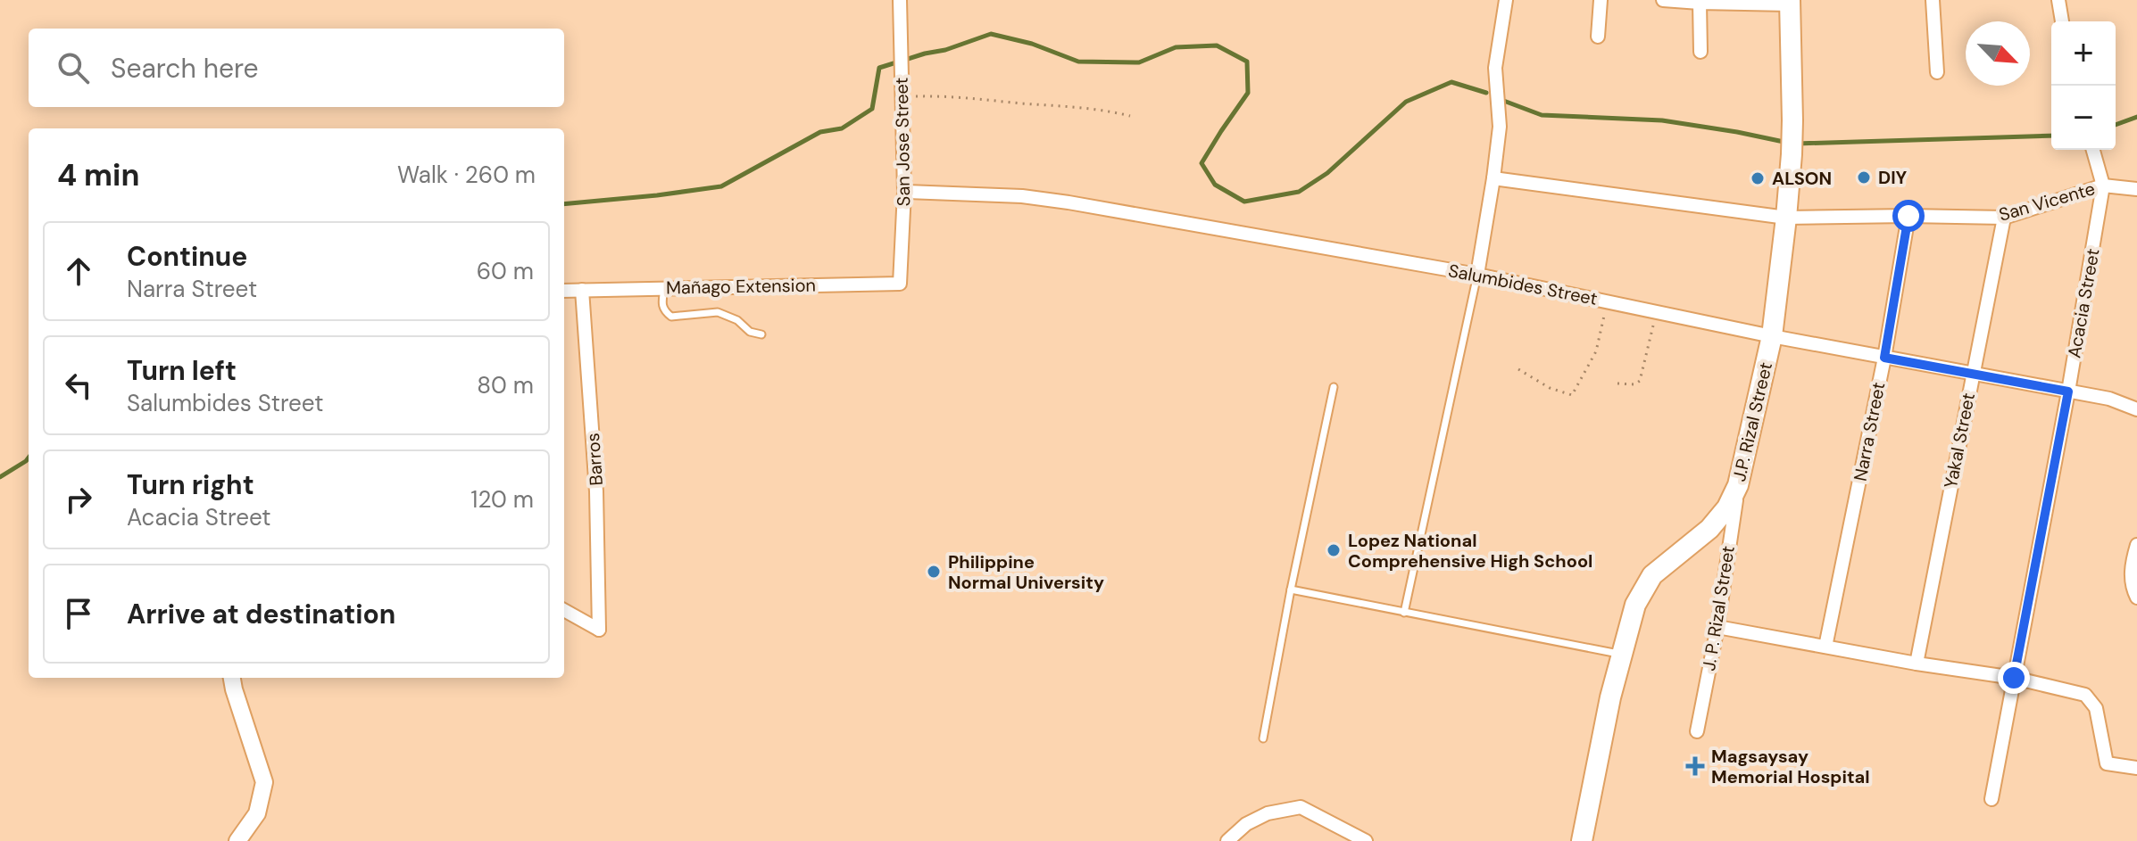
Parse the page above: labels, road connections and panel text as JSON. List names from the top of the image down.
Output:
{
  "streets": {
    "main road": ["J.P. Rizal Street"],
    "street": [
      "San Jose Street",
      "San Vicente",
      "Salumbides Street",
      "Mañago Extension",
      "Acacia Street",
      "Narra Street",
      "Yakal Street",
      "Barros",
      "J. P. Rizal Street"
    ]
  },
  "crossings": [
    ["San Jose Street", "Salumbides Street"],
    ["San Jose Street", "Mañago Extension"],
    ["San Vicente", "Acacia Street"],
    ["San Vicente", "J.P. Rizal Street"],
    ["San Vicente", "Narra Street"],
    ["San Vicente", "Yakal Street"],
    ["Salumbides Street", "Acacia Street"],
    ["Salumbides Street", "J.P. Rizal Street"],
    ["Salumbides Street", "Narra Street"],
    ["Salumbides Street", "Yakal Street"],
    ["Mañago Extension", "Barros"],
    ["J.P. Rizal Street", "J. P. Rizal Street"]
  ],
  "places": {
    "other": [
      "DIY",
      "ALSON",
      "Lopez National Comprehensive High School",
      "Philippine Normal University"
    ],
    "health": ["Magsaysay Memorial Hospital"]
  },
  "north": "bottom right",
  "page": {
    "map_buttons": ["+", "−"],
    "search": "Search here",
    "heading": ["4 min", "Walk · 260 m"],
    "list": [
      ["Continue", "Narra Street", "60 m"],
      ["Turn left", "Salumbides Street", "80 m"],
      ["Turn right", "Acacia Street", "120 m"],
      "Arrive at destination"
    ]
  }
}
